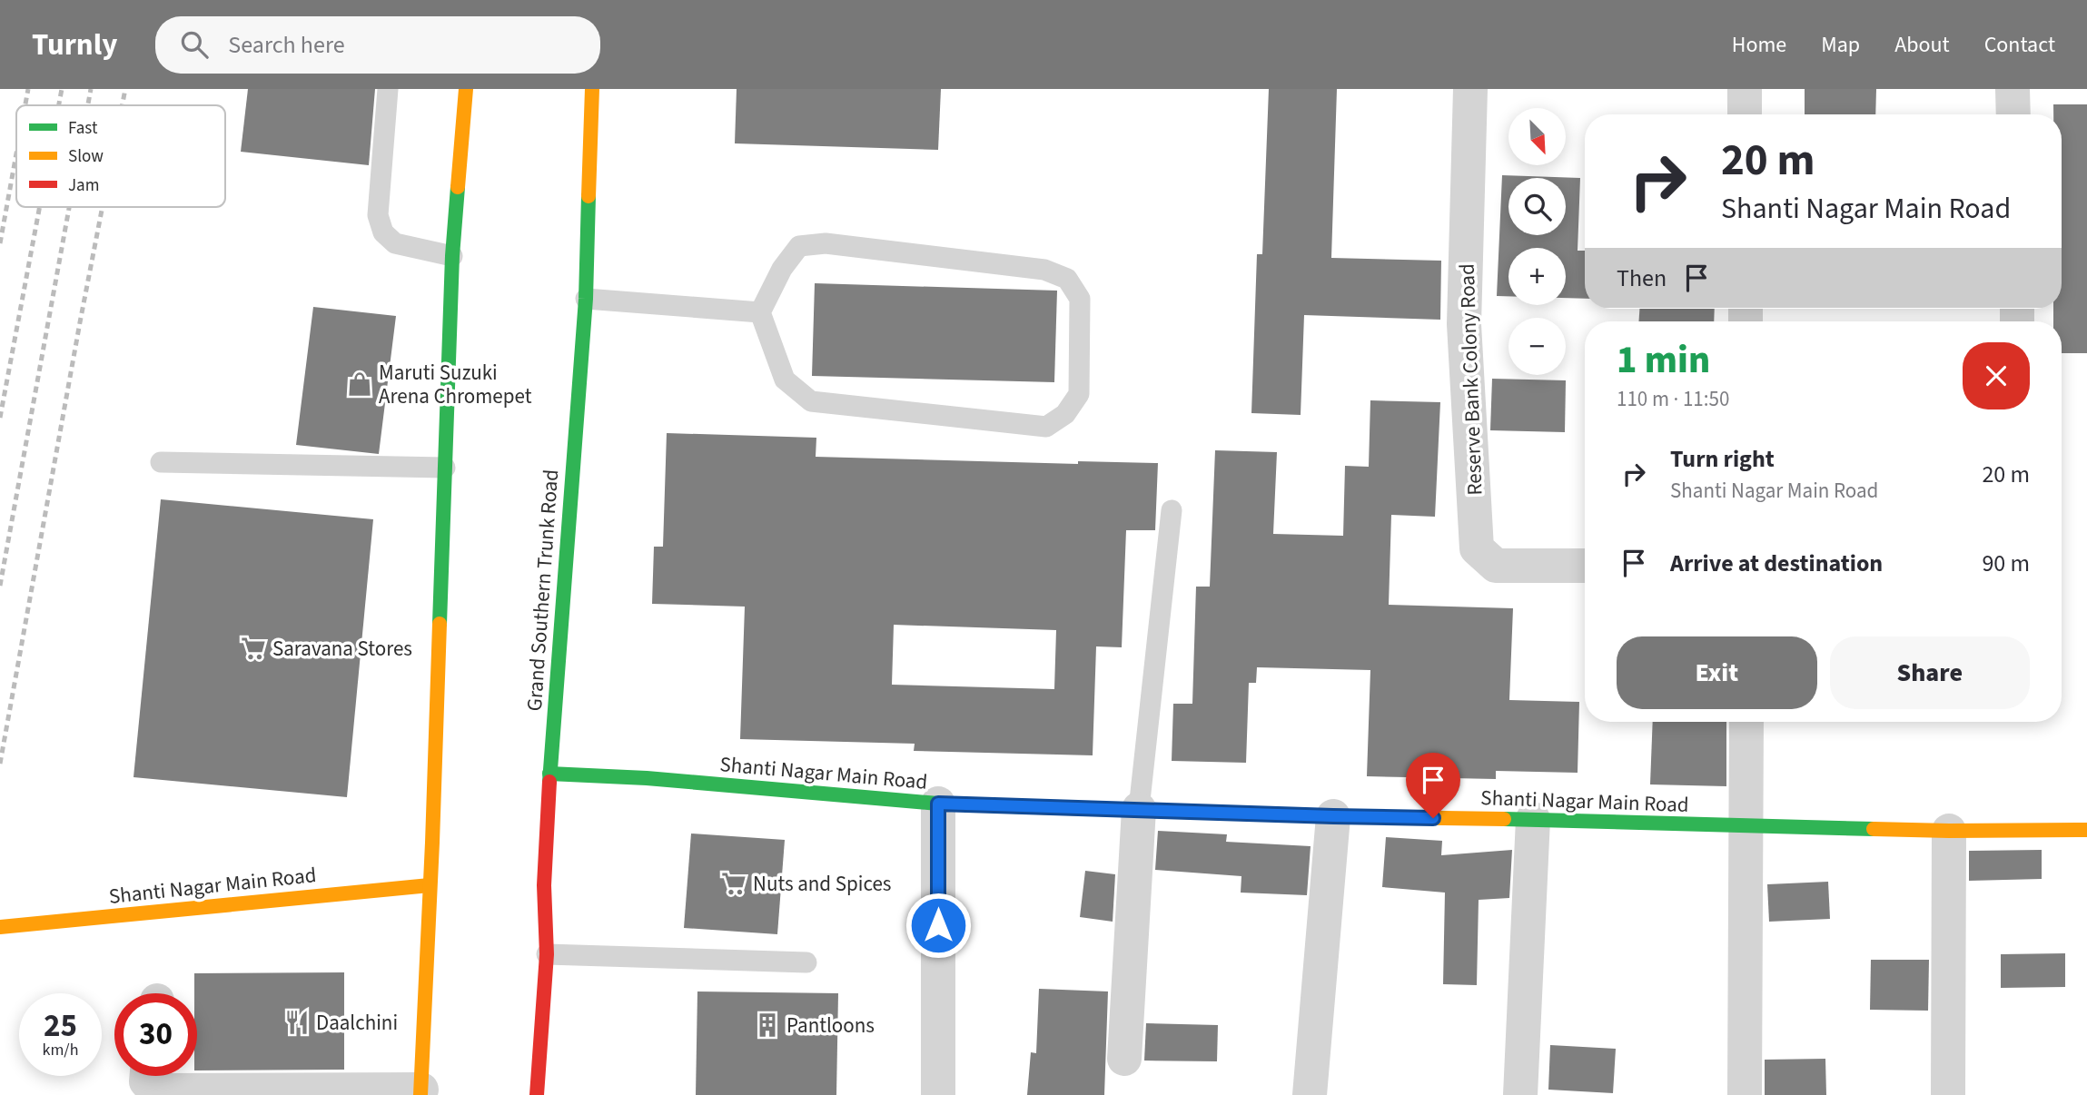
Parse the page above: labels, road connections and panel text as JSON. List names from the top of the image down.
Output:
{
  "streets": {
    "main road": ["Grand Southern Trunk Road", "Shanti Nagar Main Road"],
    "street": ["Reserve Bank Colony Road"]
  },
  "crossings": [
    ["Grand Southern Trunk Road", "Shanti Nagar Main Road"]
  ],
  "places": {
    "shop": ["Maruti Suzuki Arena Chromepet"],
    "supermarket": ["Saravana Stores", "Nuts and Spices"],
    "restaurant": ["Daalchini"],
    "building": ["Pantloons"]
  },
  "legend": ["Fast", "Slow", "Jam"],
  "north": "bottom right",
  "page": {
    "header": "Turnly",
    "search": "Search here",
    "nav": [
      "Home",
      "Map",
      "About",
      "Contact"
    ],
    "map_buttons": ["+", "−"],
    "turn": ["20 m", "Shanti Nagar Main Road"],
    "then": "Then",
    "heading": ["1 min", "110 m · 11:50"],
    "list": [
      {
        "name": "Turn right",
        "note": "Shanti Nagar Main Road",
        "value": "20 m"
      },
      {
        "name": "Arrive at destination",
        "value": "90 m"
      }
    ],
    "buttons": ["Exit", "Share"],
    "speed": "25 km/h",
    "limit": "30"
  }
}
